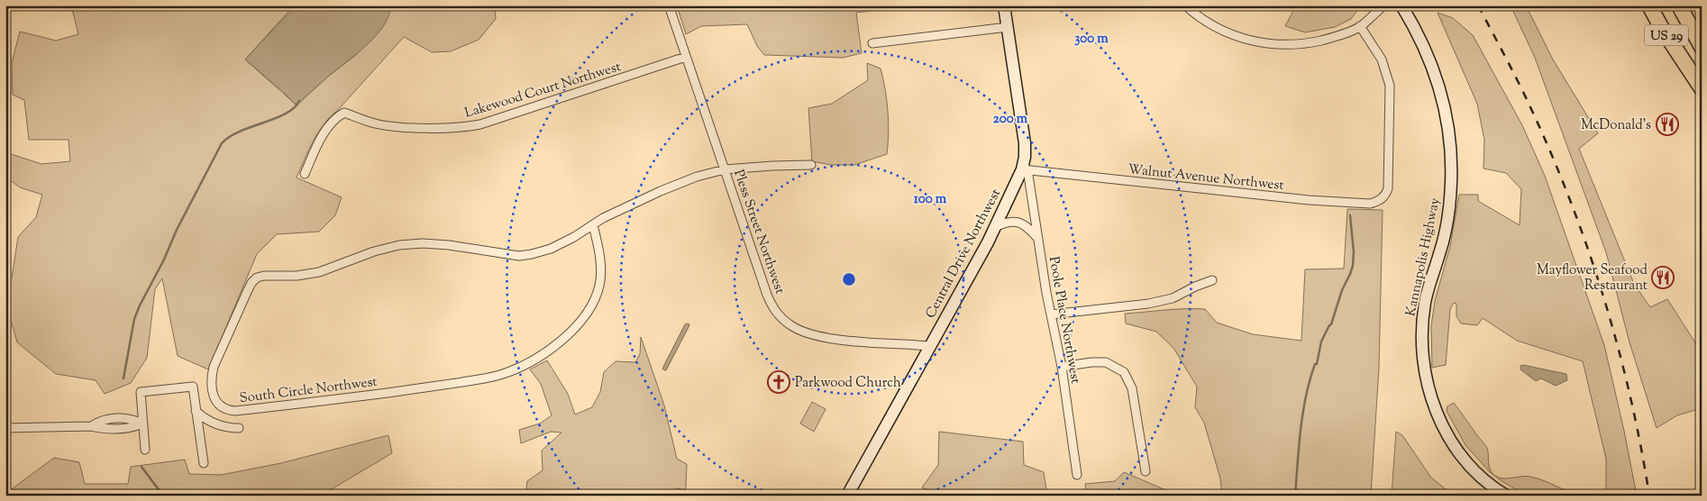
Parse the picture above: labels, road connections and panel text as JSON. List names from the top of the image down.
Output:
{
  "streets": {
    "highway": ["US 29"],
    "street": [
      "Lakewood Court Northwest",
      "Walnut Avenue Northwest",
      "Pless Street Northwest",
      "Central Drive Northwest",
      "Kannapolis Highway",
      "Poole Place Northwest",
      "South Circle Northwest"
    ]
  },
  "crossings": [
    ["Lakewood Court Northwest", "Pless Street Northwest"],
    ["Walnut Avenue Northwest", "Central Drive Northwest"],
    ["Walnut Avenue Northwest", "Poole Place Northwest"],
    ["Pless Street Northwest", "Central Drive Northwest"],
    ["Pless Street Northwest", "South Circle Northwest"],
    ["Central Drive Northwest", "Poole Place Northwest"]
  ],
  "places": {
    "restaurant": ["McDonald's", "Mayflower Seafood Restaurant"],
    "church": ["Parkwood Church"]
  },
  "rings": ["300 m", "200 m", "100 m"]
}
